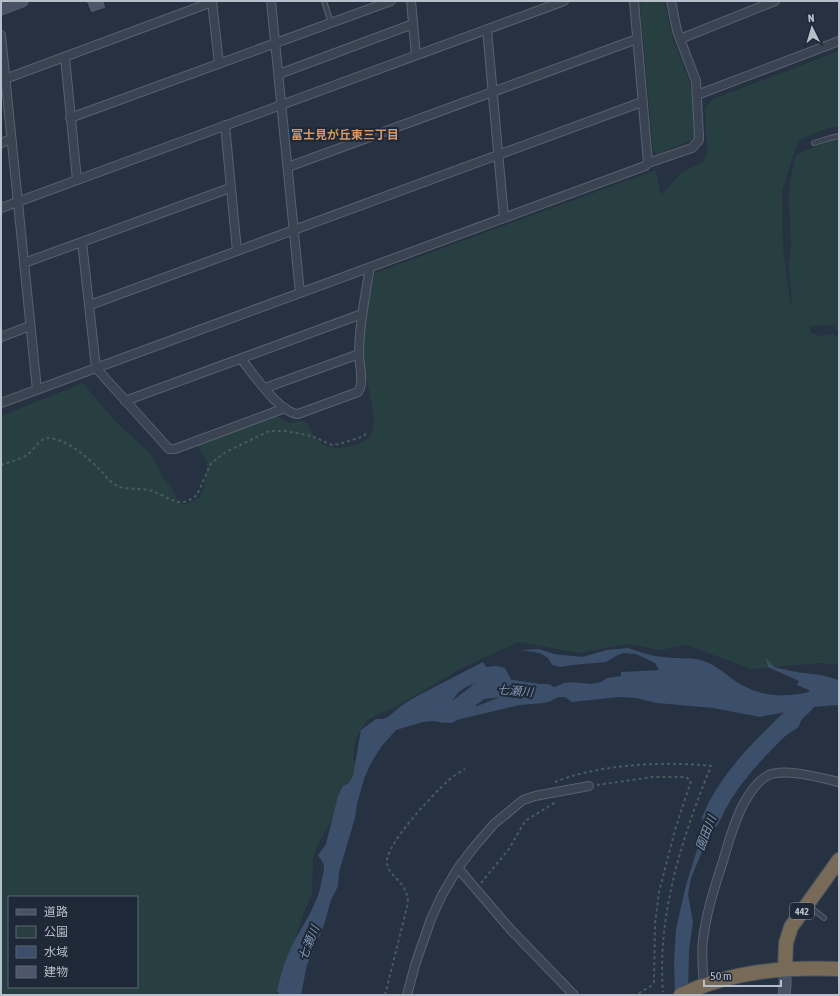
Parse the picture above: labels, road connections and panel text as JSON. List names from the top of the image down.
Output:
{
  "streets": {
    "highway": ["442"]
  },
  "districts": ["富士見が丘東三丁目"],
  "water": ["七瀬川", "園田川"],
  "legend": [
    "道路",
    "公園",
    "水域",
    "建物"
  ],
  "scale_bar": "50 m",
  "north": "top"
}
